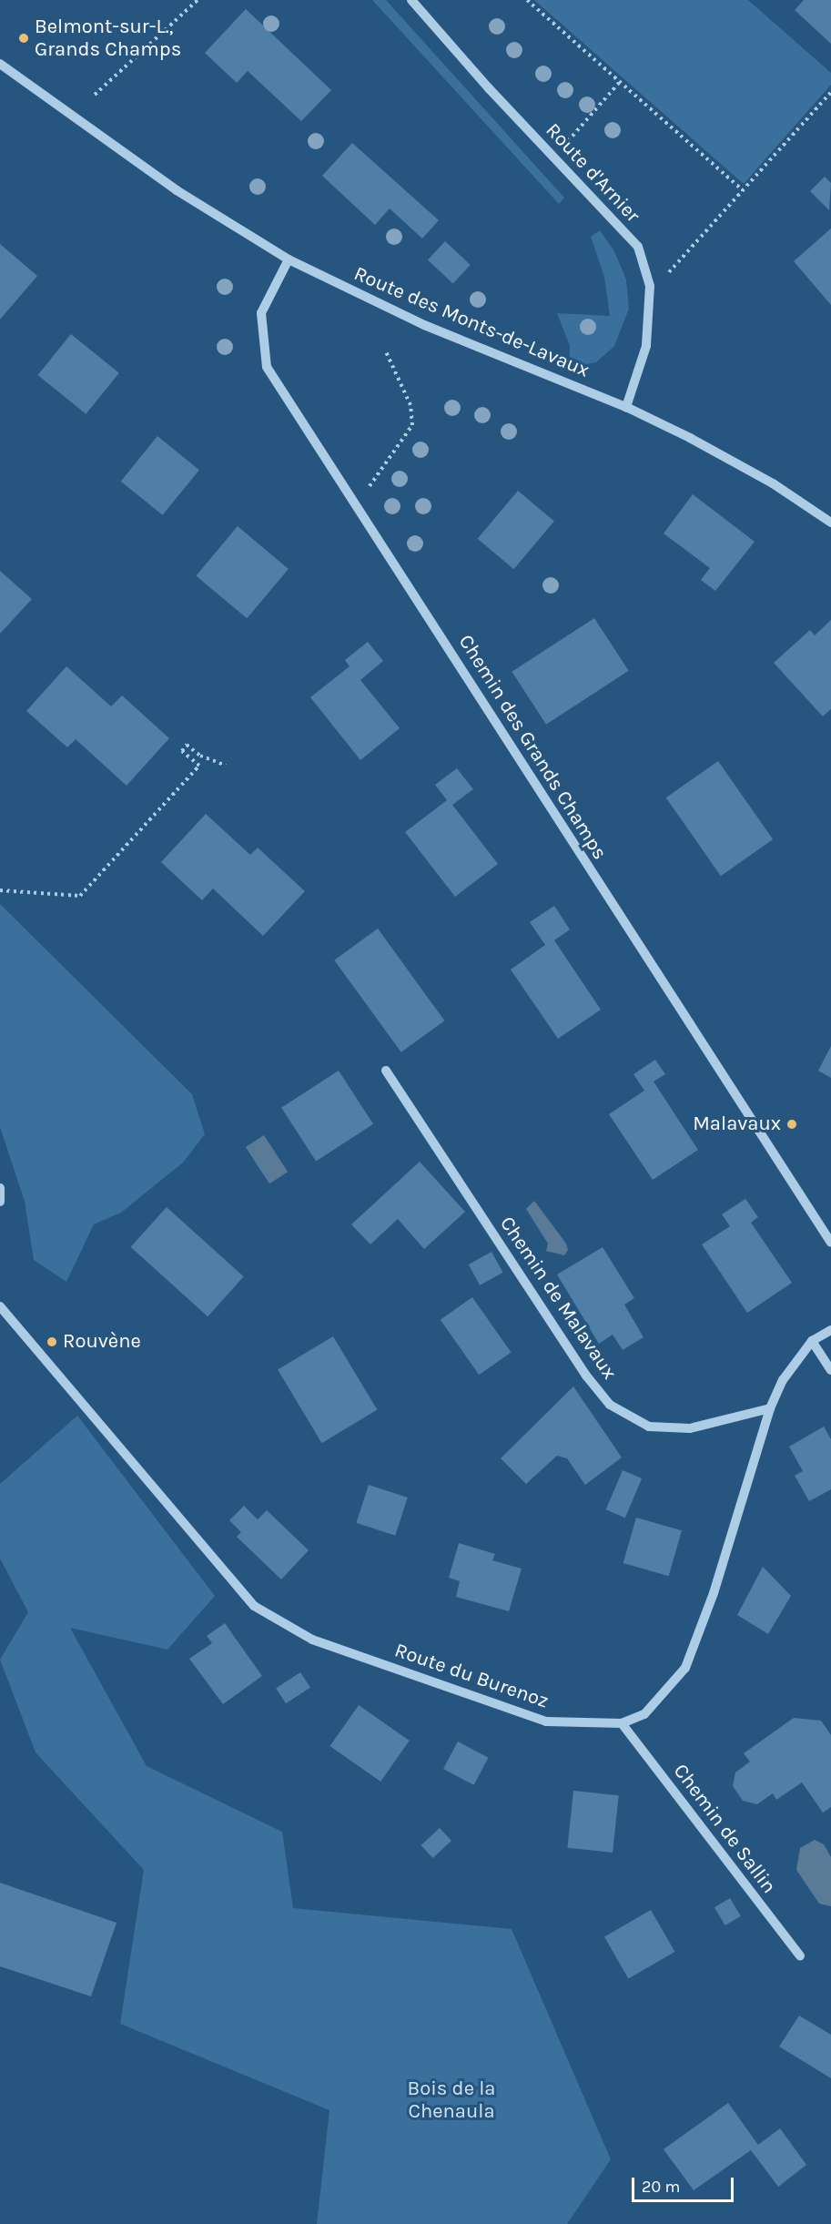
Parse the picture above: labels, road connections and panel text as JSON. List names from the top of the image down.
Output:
{
  "streets": {
    "street": [
      "Route d'Arnier",
      "Route des Monts-de-Lavaux",
      "Chemin des Grands Champs",
      "Chemin de Malavaux",
      "Route du Burenoz",
      "Chemin de Sallin"
    ]
  },
  "crossings": [
    ["Route d'Arnier", "Route des Monts-de-Lavaux"],
    ["Route des Monts-de-Lavaux", "Chemin des Grands Champs"],
    ["Chemin de Malavaux", "Route du Burenoz"],
    ["Route du Burenoz", "Chemin de Sallin"]
  ],
  "parks": ["Bois de la Chenaula"],
  "places": ["Belmont-sur-L., Grands Champs", "Malavaux", "Rouvène"],
  "scale_bar": "20 m"
}
